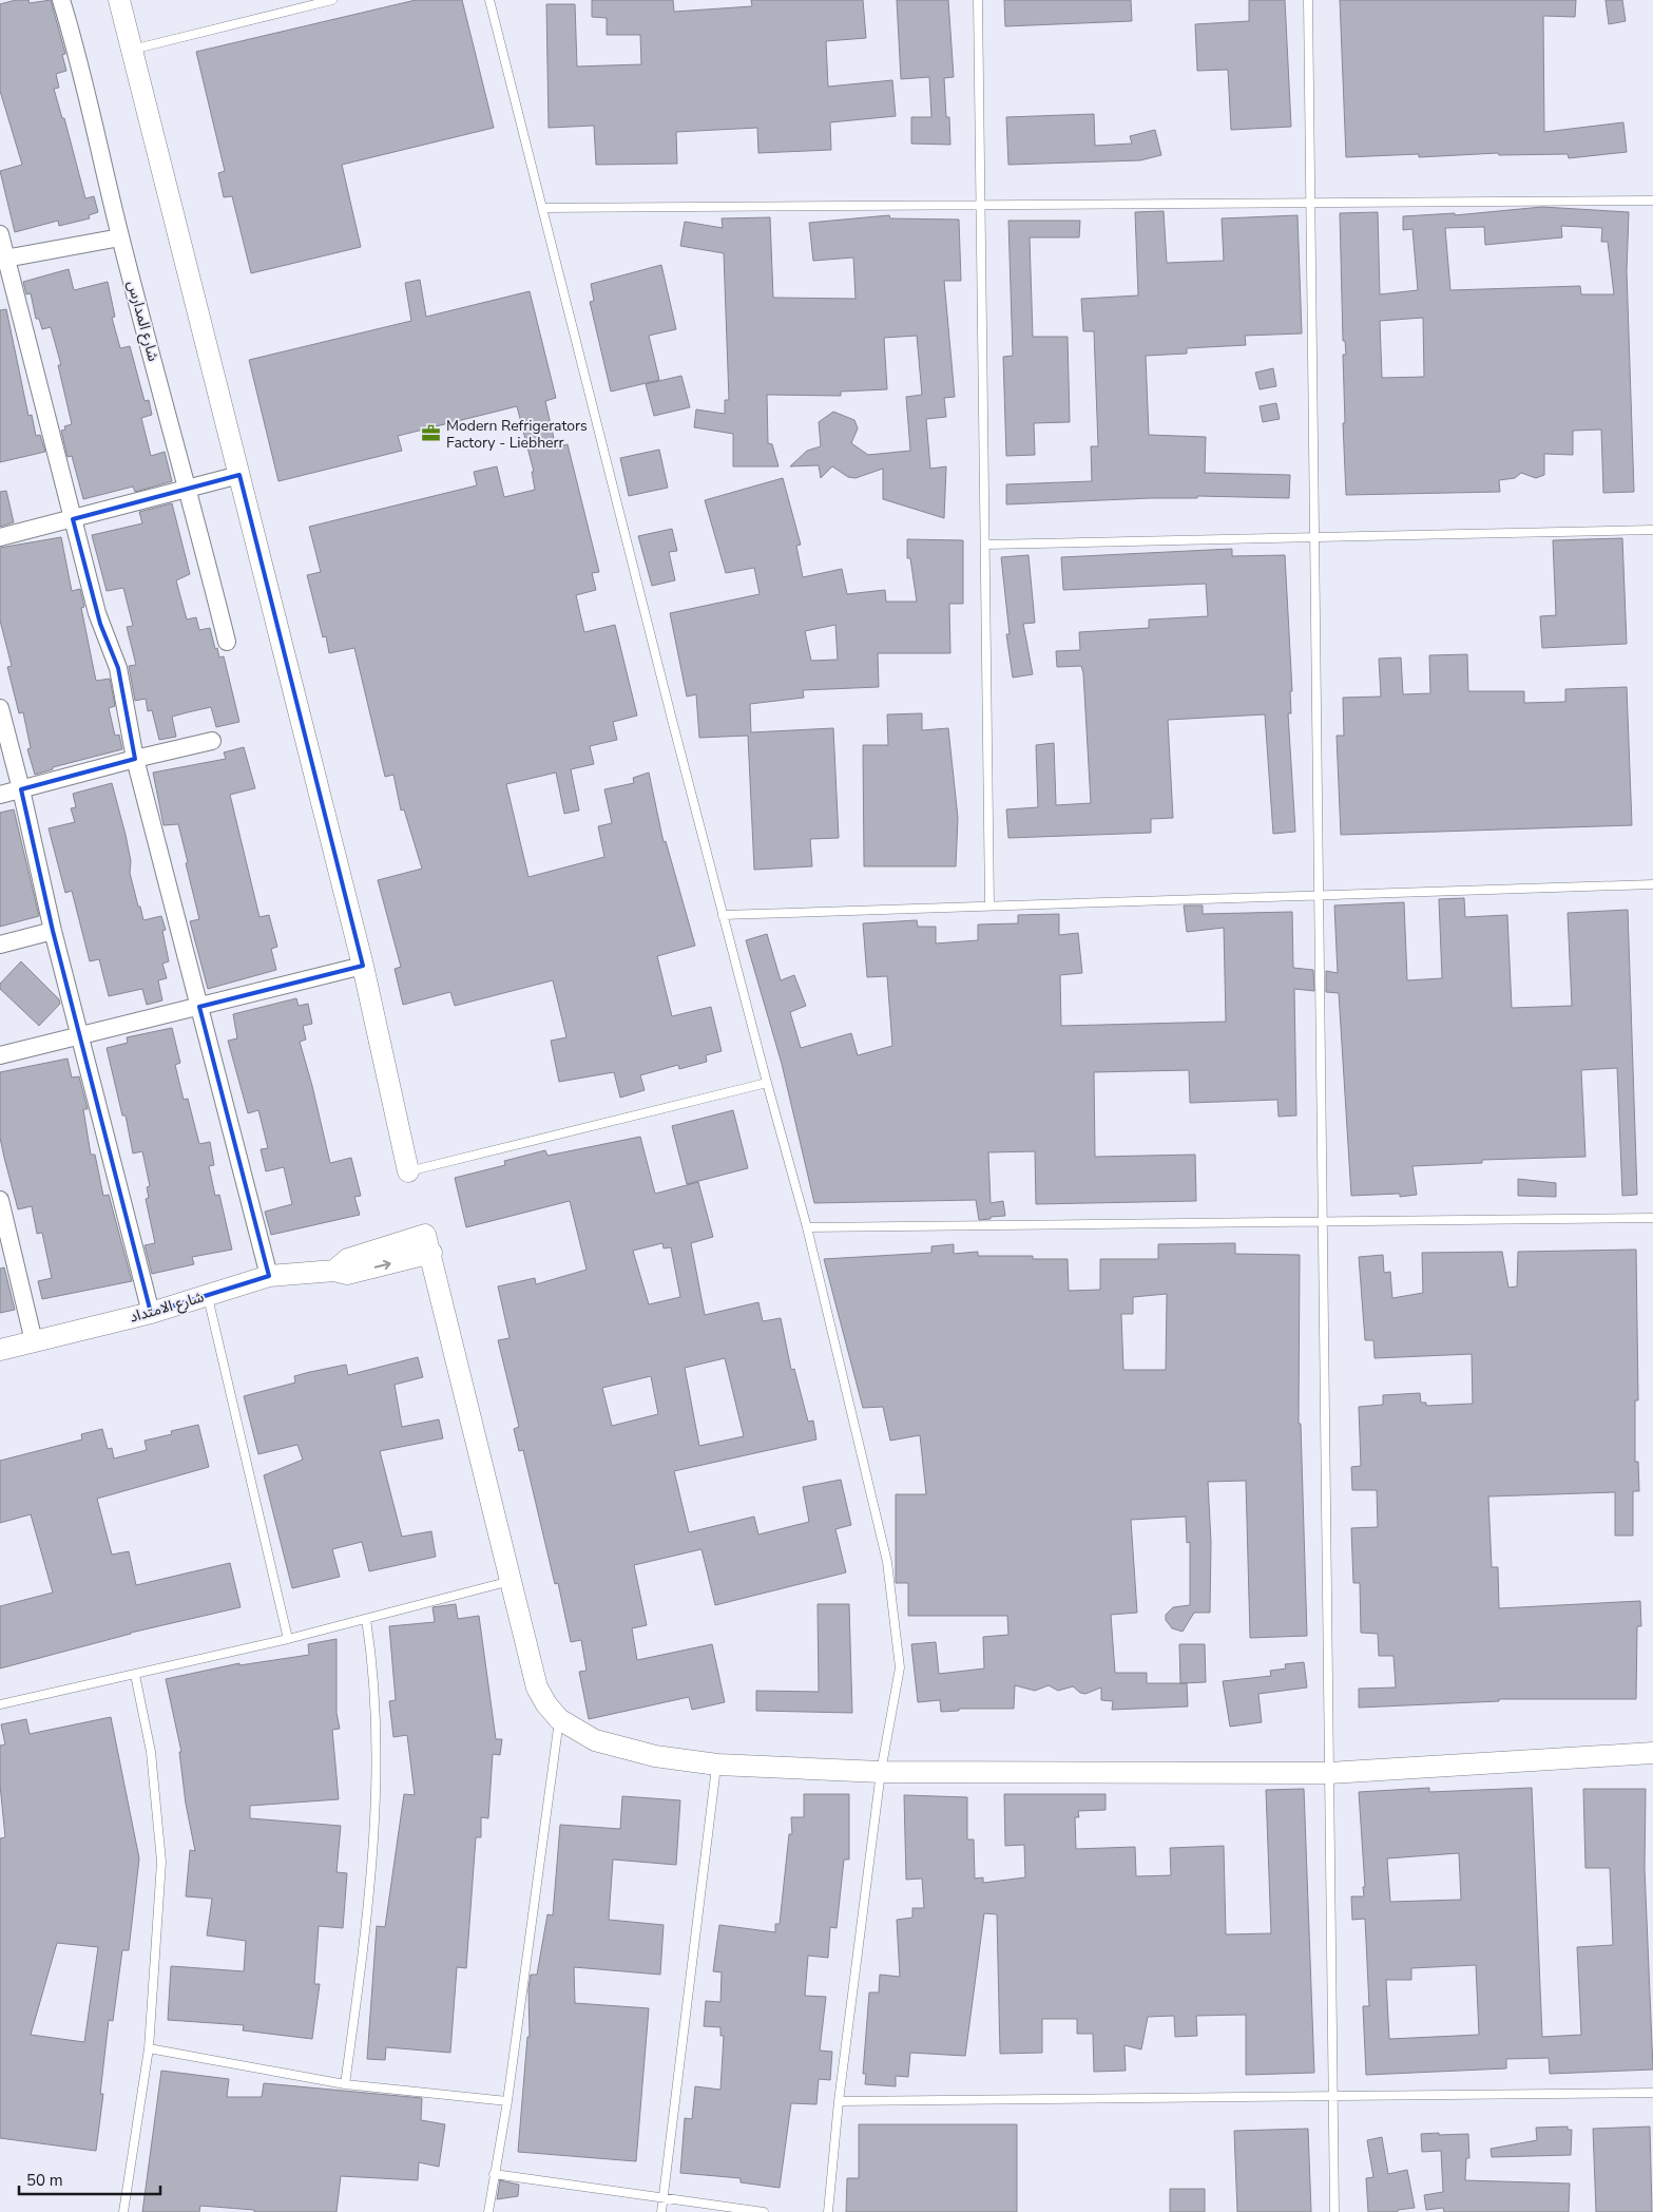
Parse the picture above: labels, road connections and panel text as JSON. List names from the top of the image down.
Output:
{
  "streets": {
    "street": ["شارع المدارس", "شارع الامتداد"]
  },
  "places": {
    "office": ["Modern Refrigerators Factory - Liebherr"]
  },
  "scale_bar": "50 m"
}
